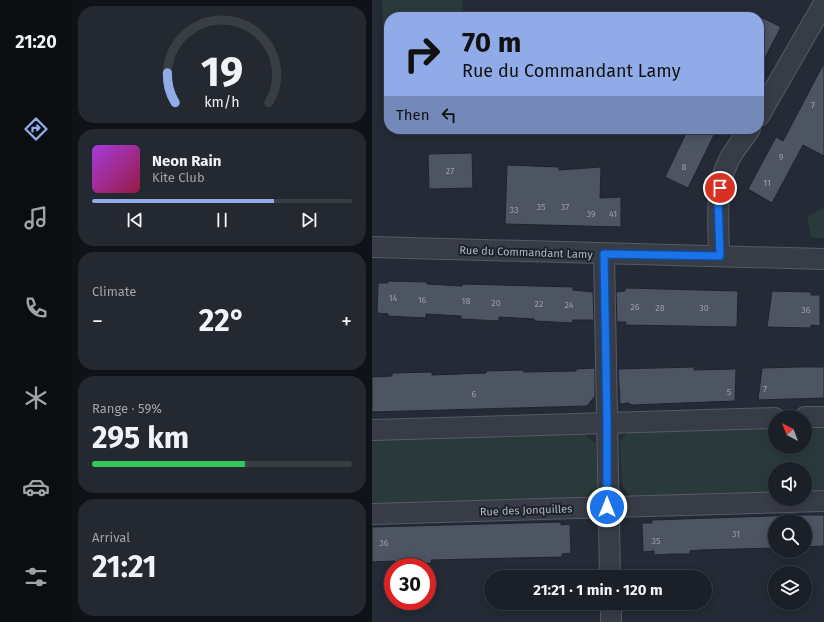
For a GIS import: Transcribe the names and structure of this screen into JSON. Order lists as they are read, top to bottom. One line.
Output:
{"streets":{"street":["Rue du Commandant Lamy","Rue des Jonquilles"]},"house_numbers":["7","9","8","27","11","35","37","33","39","41","14","16","18","20","22","24","26","28","30","36","7","5","6","31","35","36"],"north":"top left","page":{"tabs":"21:20","turn":["70 m","Rue du Commandant Lamy"],"then":"Then","song":["Neon Rain","Kite Club"],"tile":["Climate",["Range · 59%","295 km"],["Arrival","21:21"]],"heat":["−","22°","+"],"limit":"30","trip":"21:21 · 1 min · 120 m","gauge":["19","km/h"]}}
